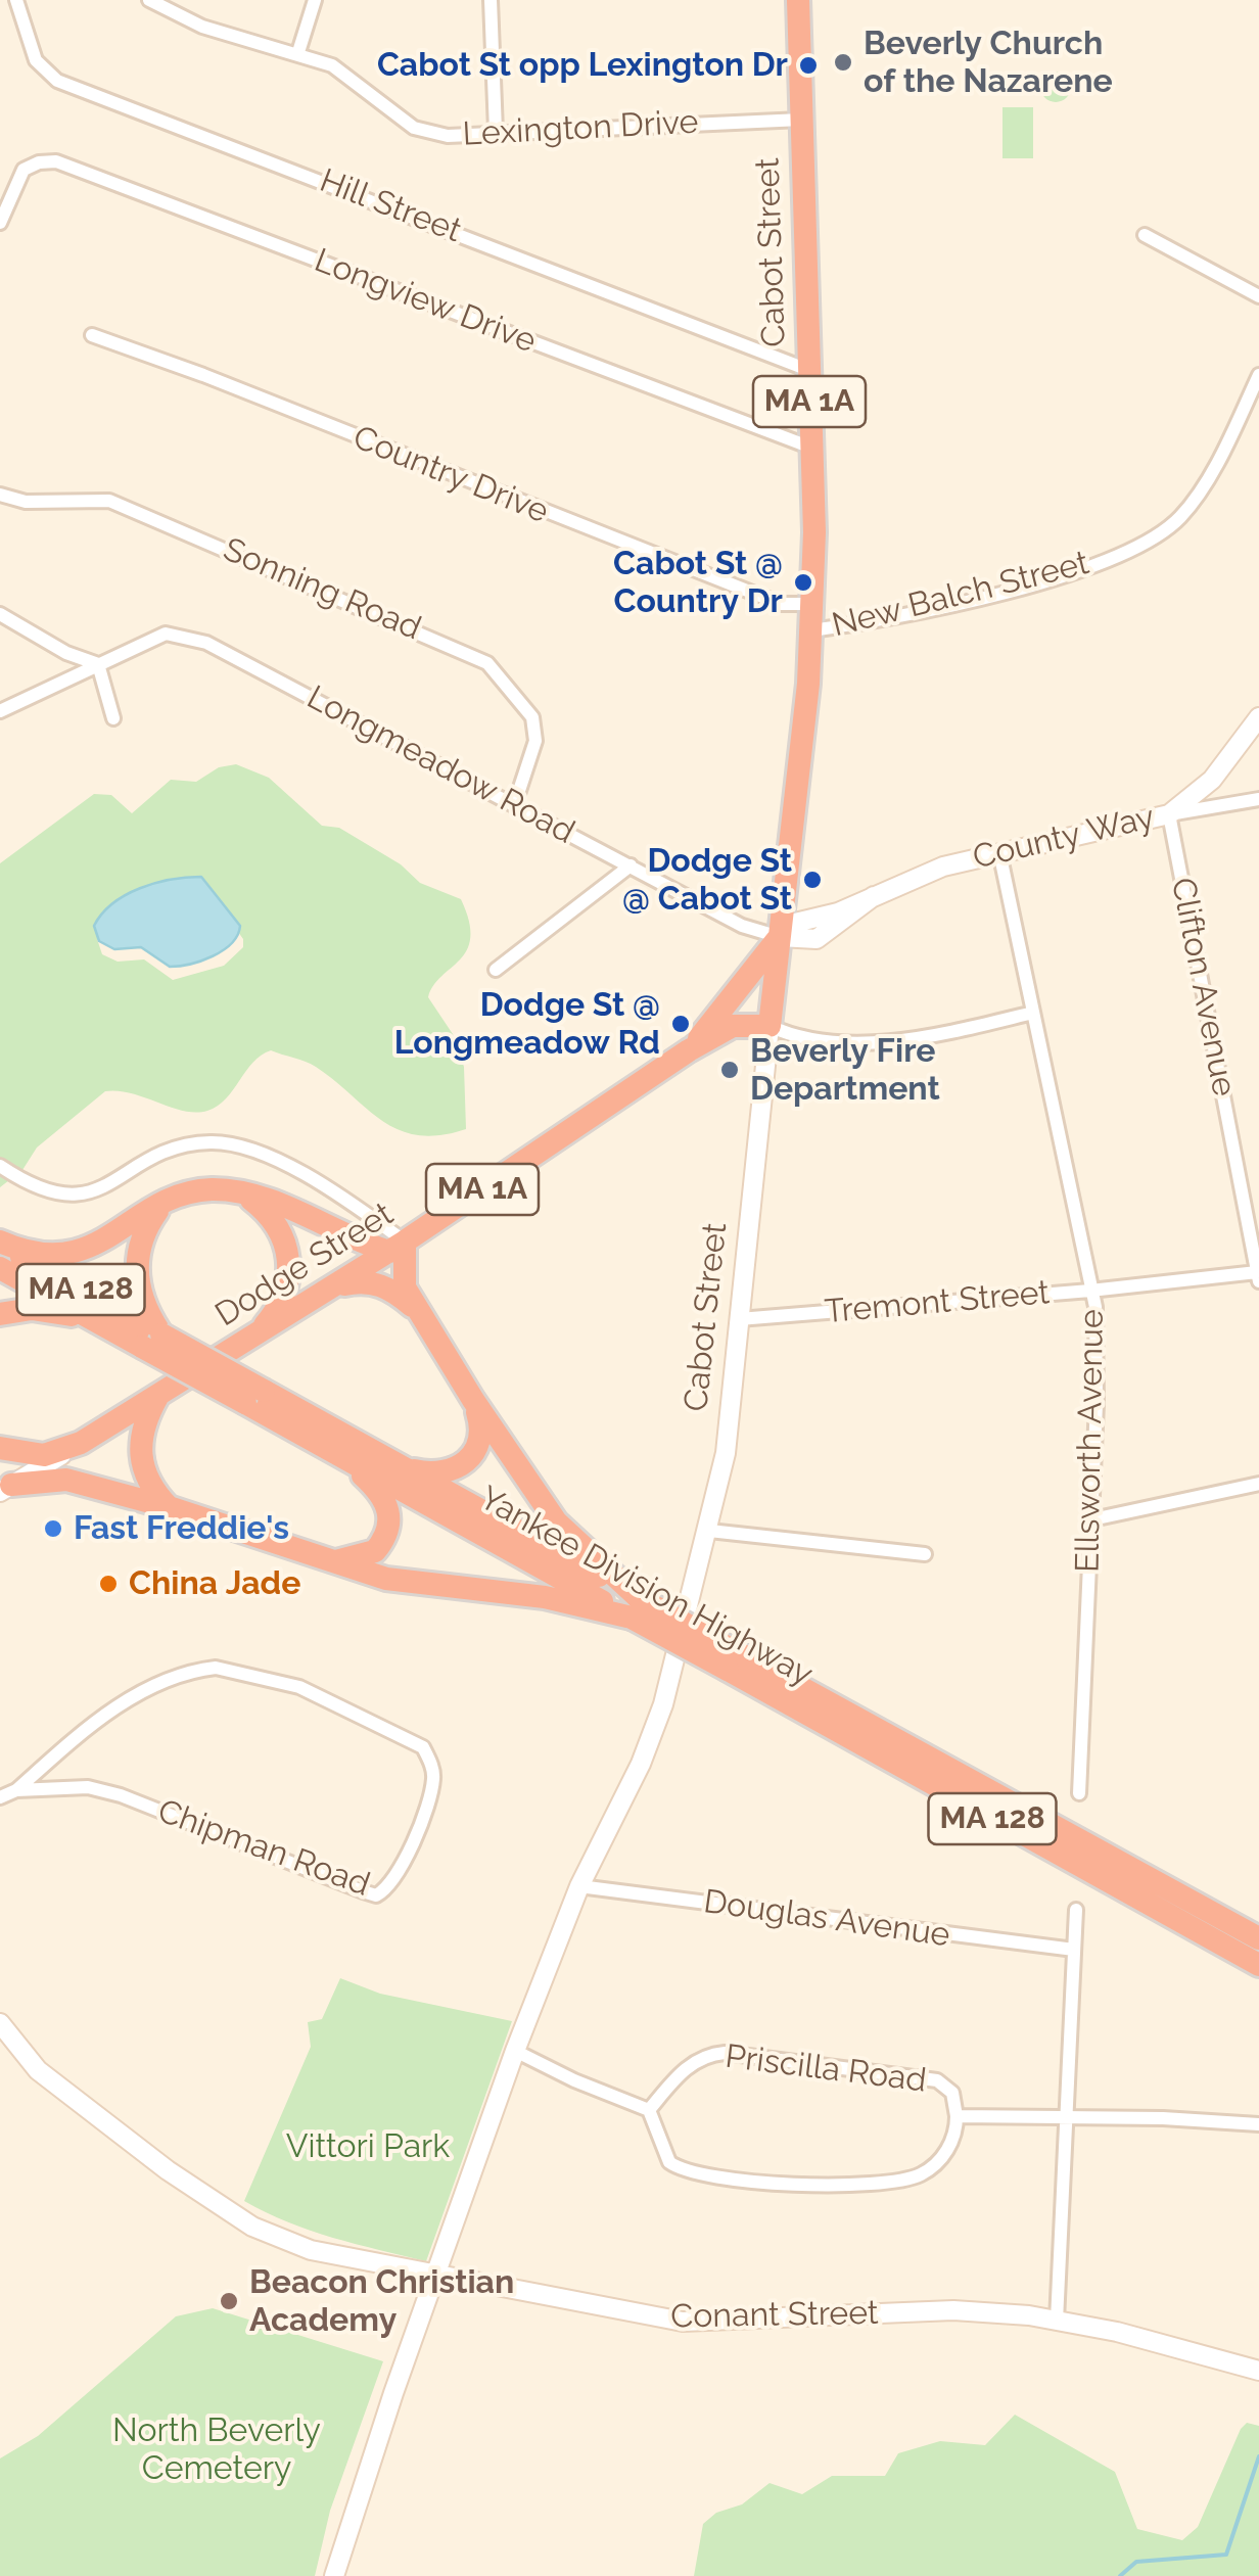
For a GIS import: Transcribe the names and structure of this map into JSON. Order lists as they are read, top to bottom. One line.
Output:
{"streets":{"highway":["Cabot Street","MA 1A","Dodge Street","MA 128","Yankee Division Highway"],"main road":["County Way","Conant Street"],"street":["Lexington Drive","Hill Street","Longview Drive","Country Drive","Sonning Road","New Balch Street","Longmeadow Road","Clifton Avenue","Tremont Street","Ellsworth Avenue","Chipman Road","Douglas Avenue","Priscilla Road"]},"crossings":[["Lexington Drive","Cabot Street"],["Hill Street","Cabot Street"],["Cabot Street","Longview Drive"],["Cabot Street","Country Drive"],["Cabot Street","New Balch Street"],["Cabot Street","Longmeadow Road"],["Cabot Street","County Way"],["Cabot Street","Dodge Street"],["Cabot Street","Tremont Street"],["Cabot Street","Douglas Avenue"],["Cabot Street","Conant Street"],["Sonning Road","Longmeadow Road"],["Longmeadow Road","County Way"],["Longmeadow Road","Dodge Street"],["County Way","Clifton Avenue"],["County Way","Dodge Street"],["County Way","Ellsworth Avenue"],["Clifton Avenue","Tremont Street"],["Tremont Street","Ellsworth Avenue"]],"parks":["Vittori Park","North Beverly Cemetery"],"places":["Beverly Church of the Nazarene","Cabot St opp Lexington Dr","Cabot St @ Country Dr","Dodge St @ Cabot St","Dodge St @ Longmeadow Rd","Beverly Fire Department","Fast Freddie's","China Jade","Beacon Christian Academy"]}
